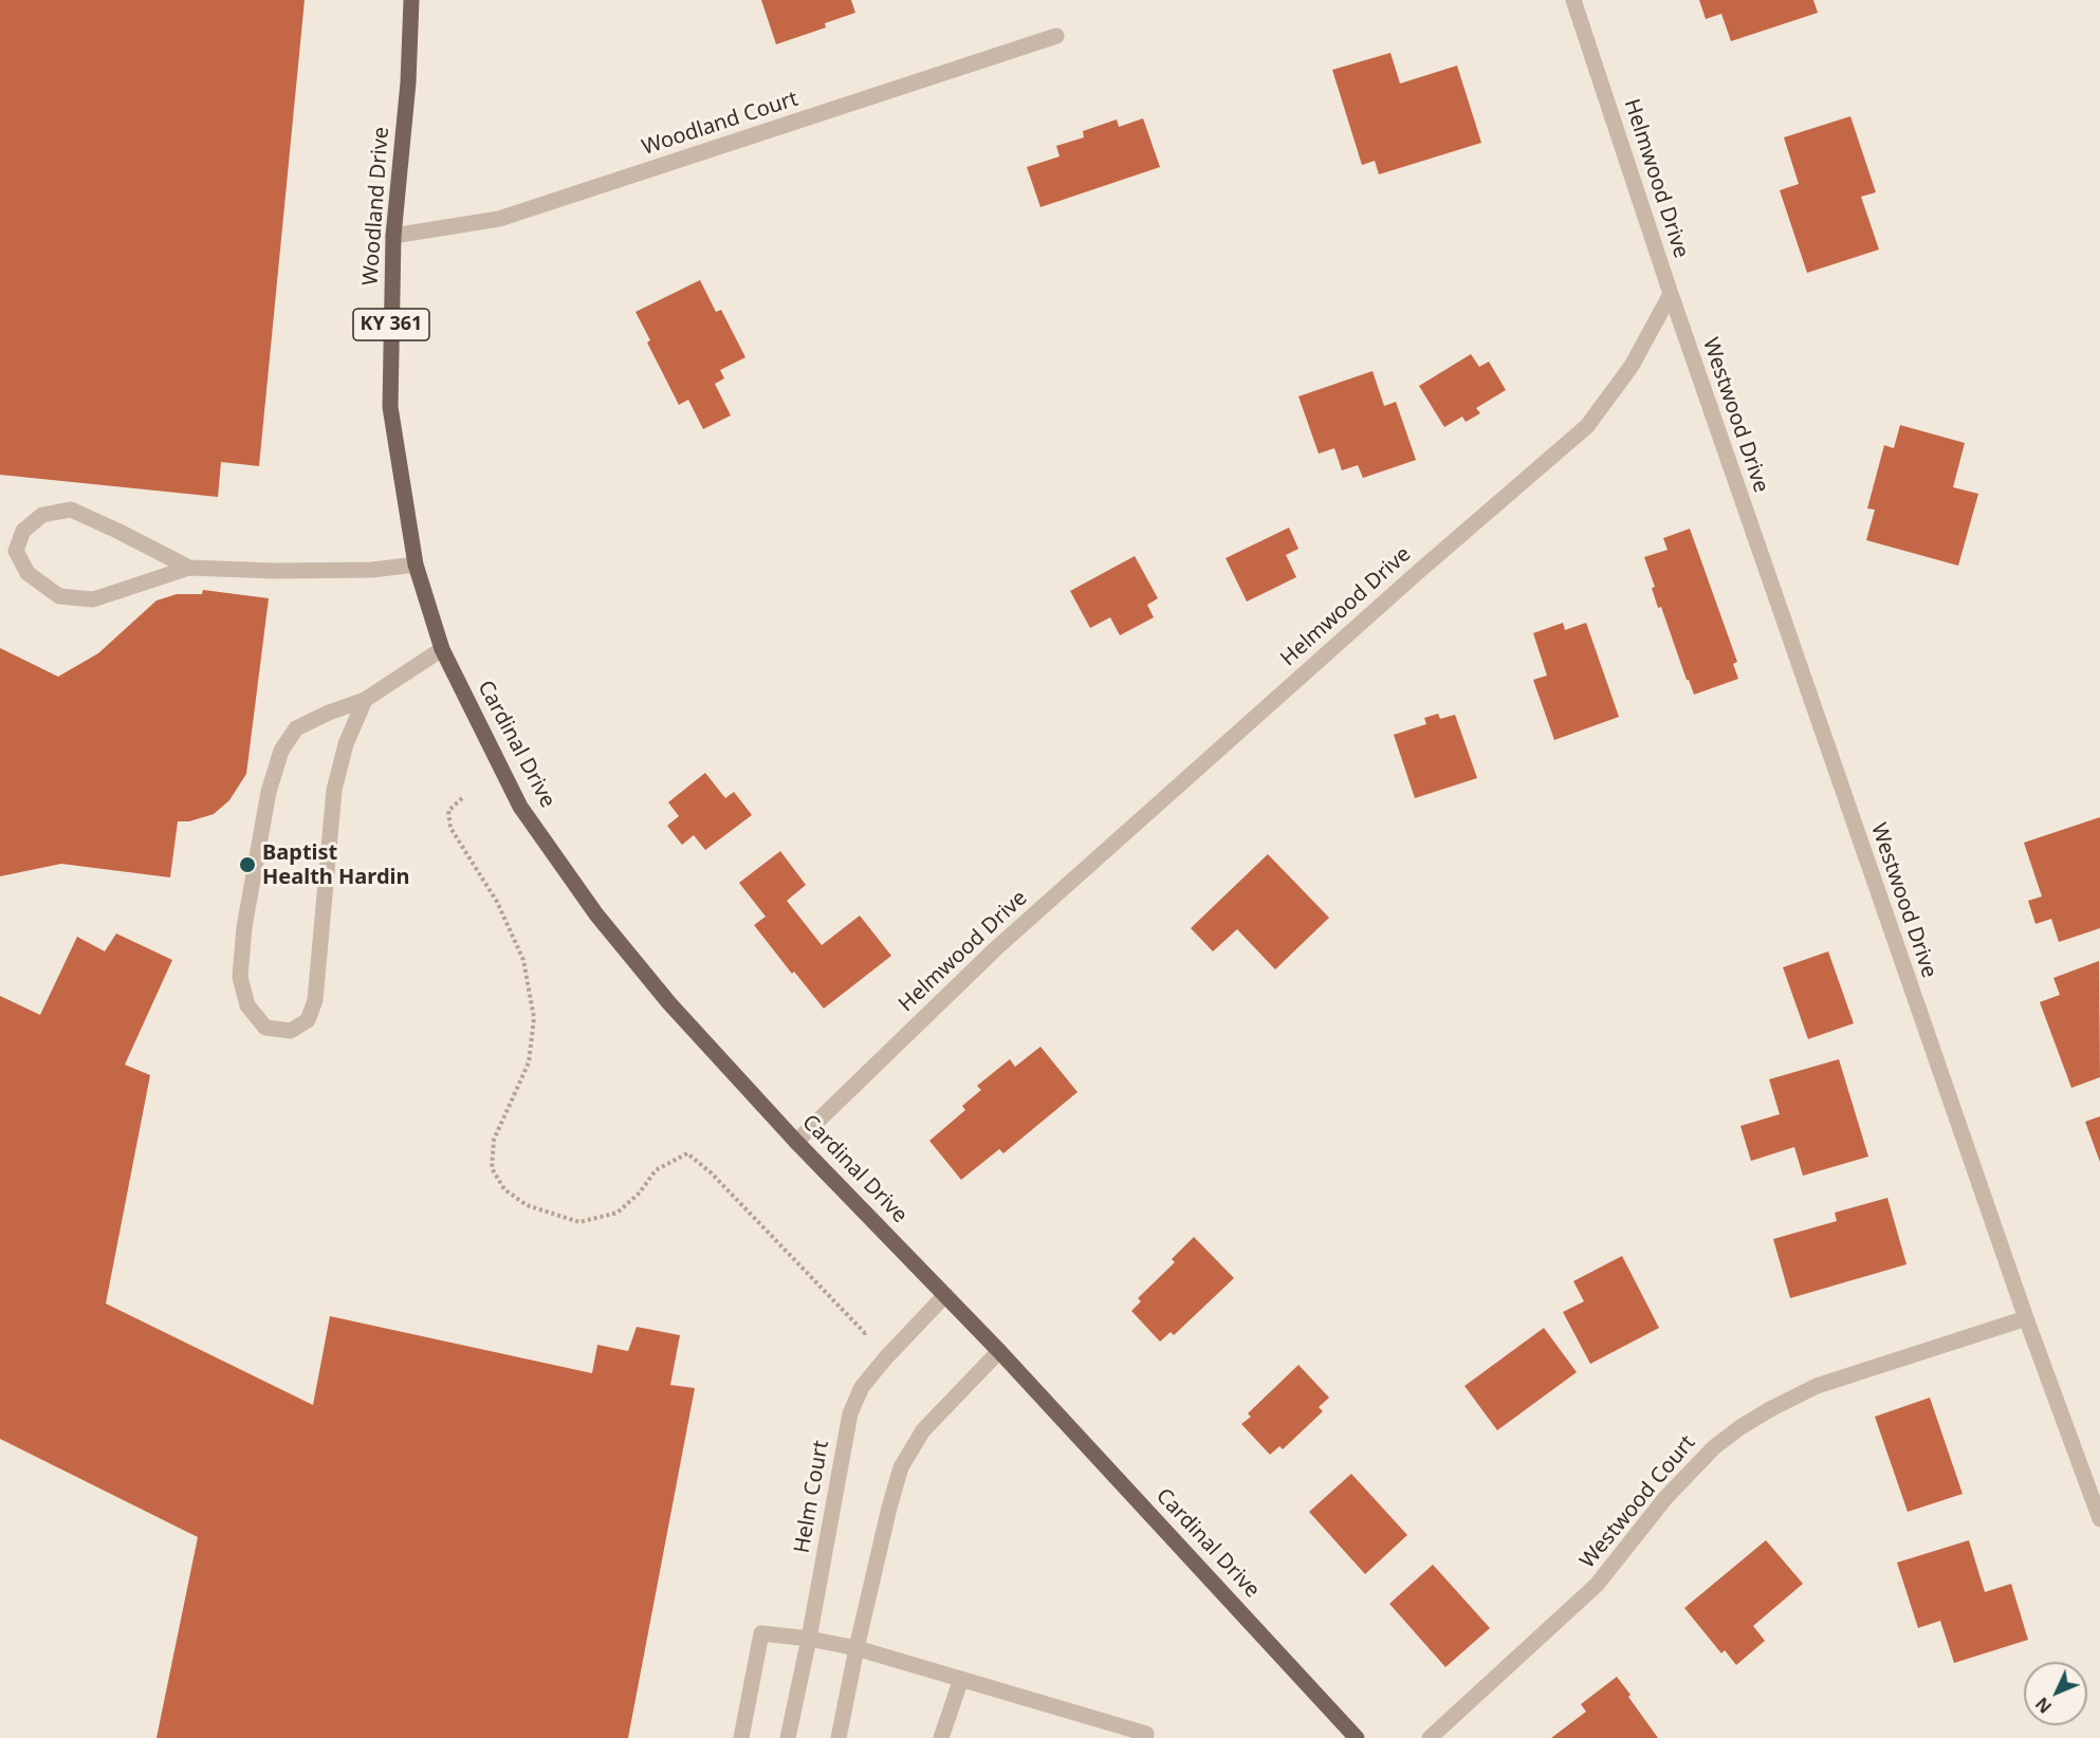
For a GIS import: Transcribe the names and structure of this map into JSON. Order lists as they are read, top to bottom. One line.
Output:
{"streets":{"main road":["Woodland Drive","KY 361","Cardinal Drive"],"street":["Woodland Court","Helmwood Drive","Westwood Drive","Helm Court","Westwood Court"]},"crossings":[["Woodland Court","Woodland Drive"],["Helmwood Drive","Westwood Drive"],["Helmwood Drive","Cardinal Drive"],["Woodland Drive","Cardinal Drive"],["Westwood Drive","Westwood Court"],["Cardinal Drive","Helm Court"]],"places":["Baptist Health Hardin"],"north":"bottom left"}
